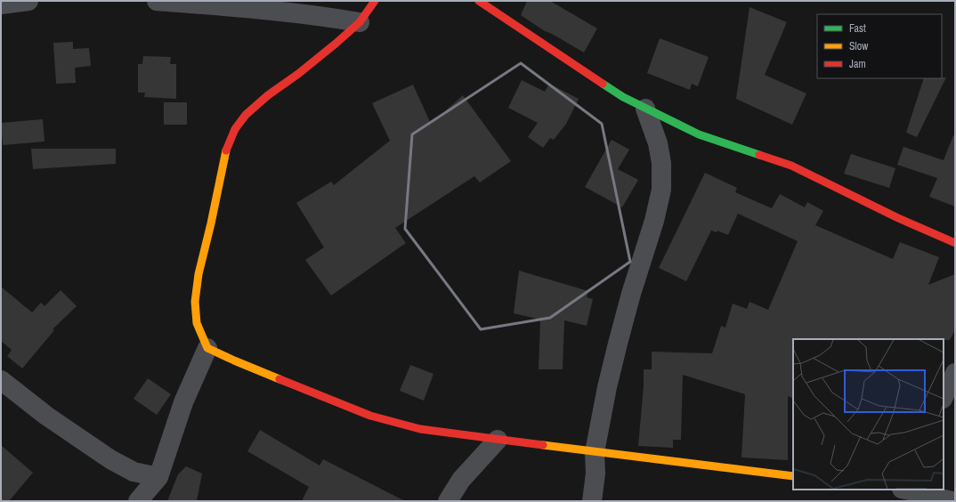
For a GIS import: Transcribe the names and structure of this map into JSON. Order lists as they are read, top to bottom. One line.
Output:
{"legend":["Fast","Slow","Jam"]}
